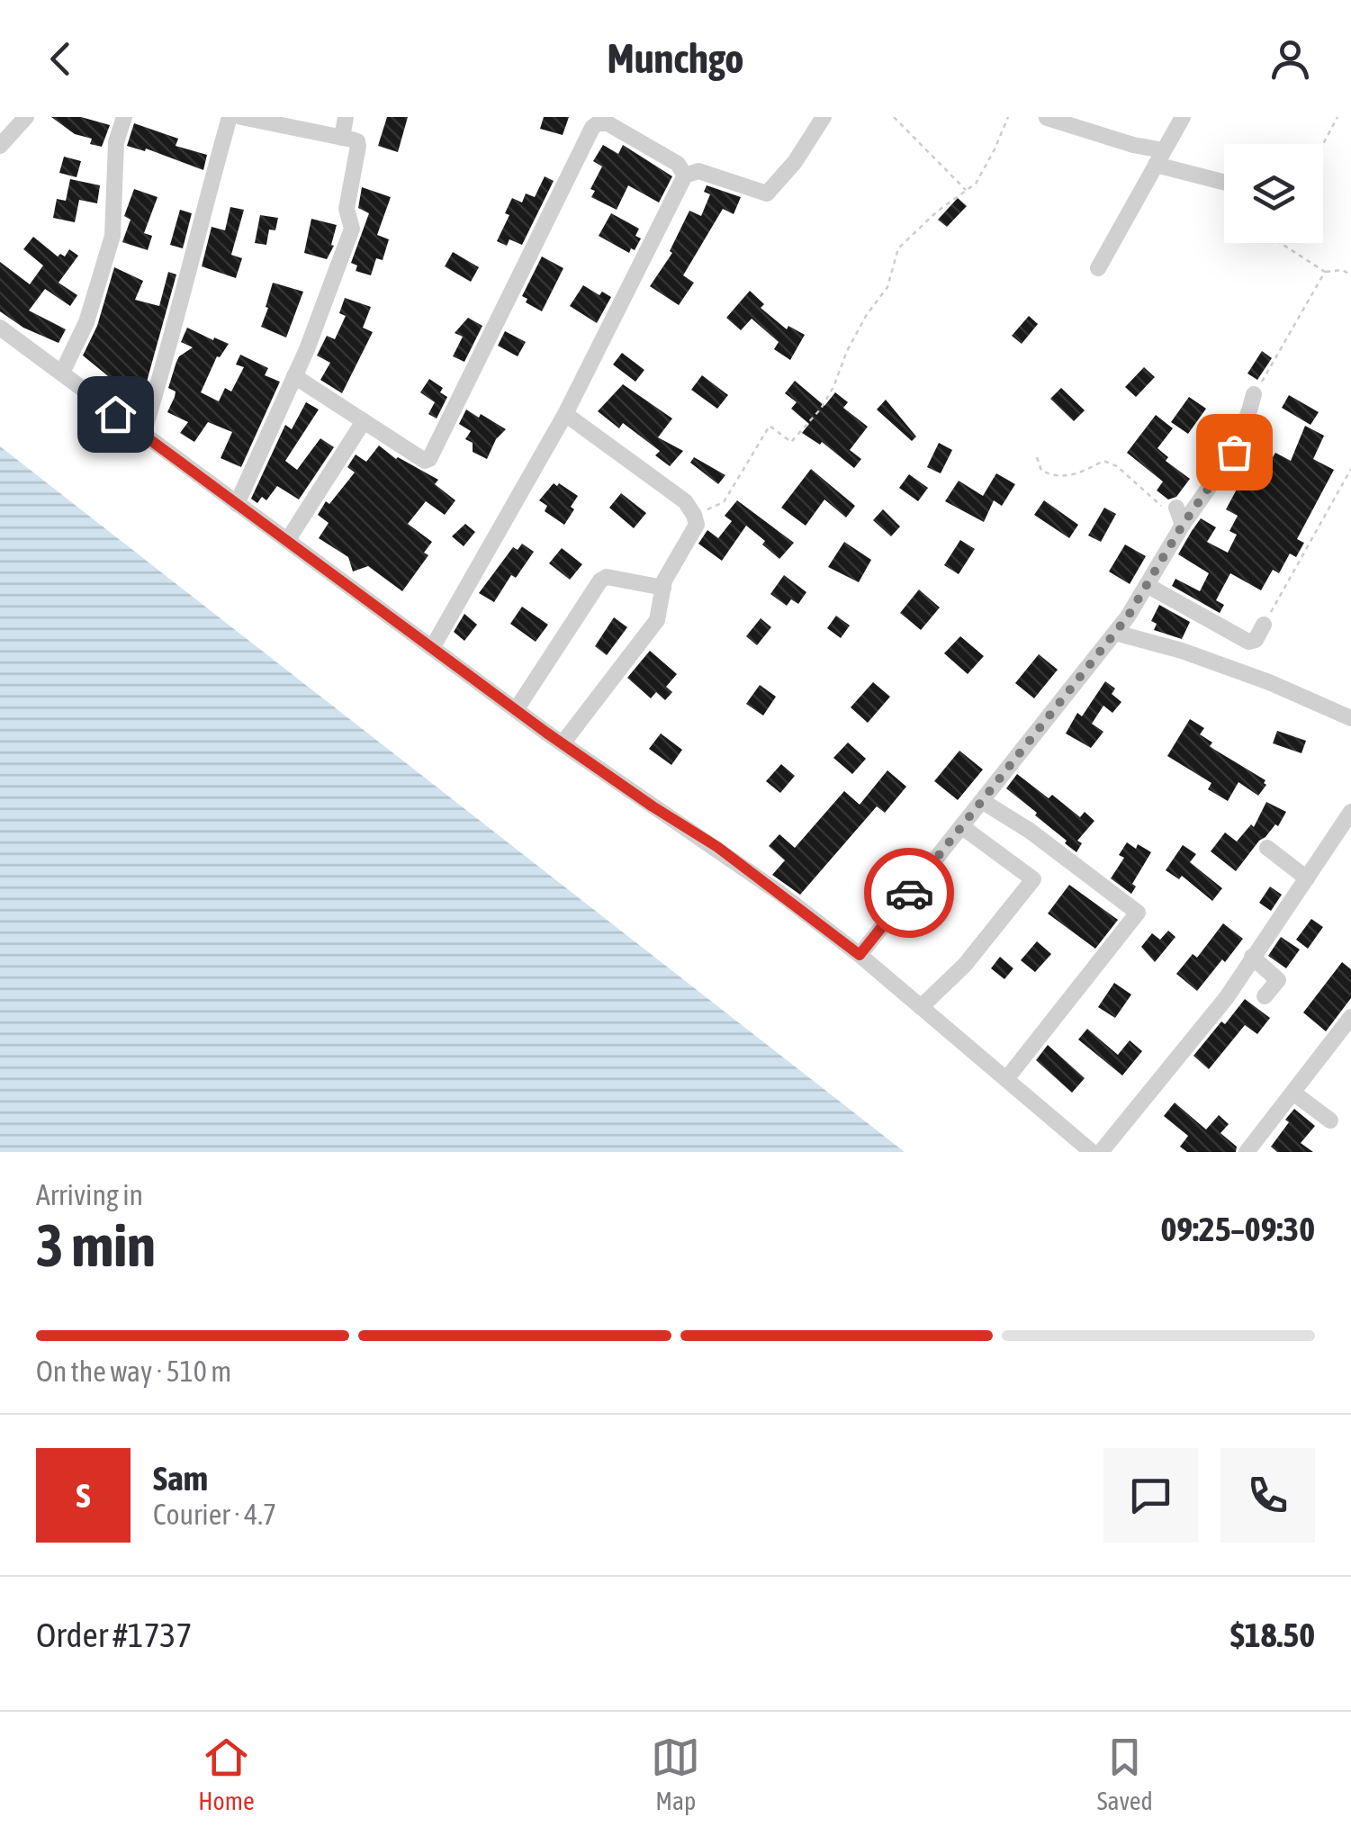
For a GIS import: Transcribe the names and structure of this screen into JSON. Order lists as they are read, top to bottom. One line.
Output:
{"page":{"header":"Munchgo","heading":["3 min","Arriving in","09:25–09:30"],"panel":["Sam","Courier · 4.7","Order #1737","$18.50"],"bar":"On the way · 510 m","round":"S","tabs":["Home","Map","Saved"]}}
